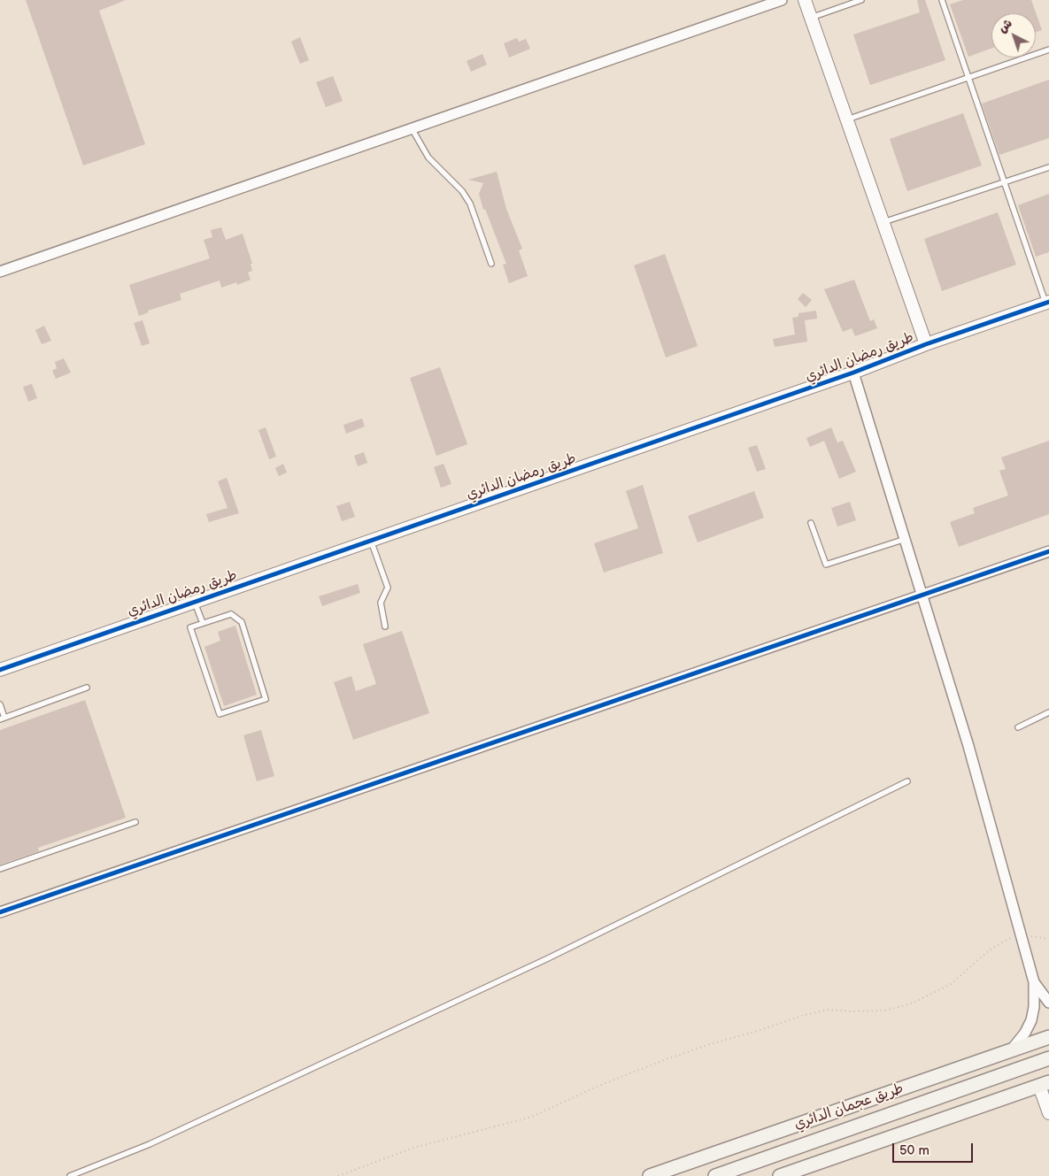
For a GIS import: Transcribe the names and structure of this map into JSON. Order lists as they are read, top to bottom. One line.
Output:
{"streets":{"main road":["طريق عجمان الدائري"],"street":["طريق رمضان الدائري"]},"scale_bar":"50 m","north":"top left"}
